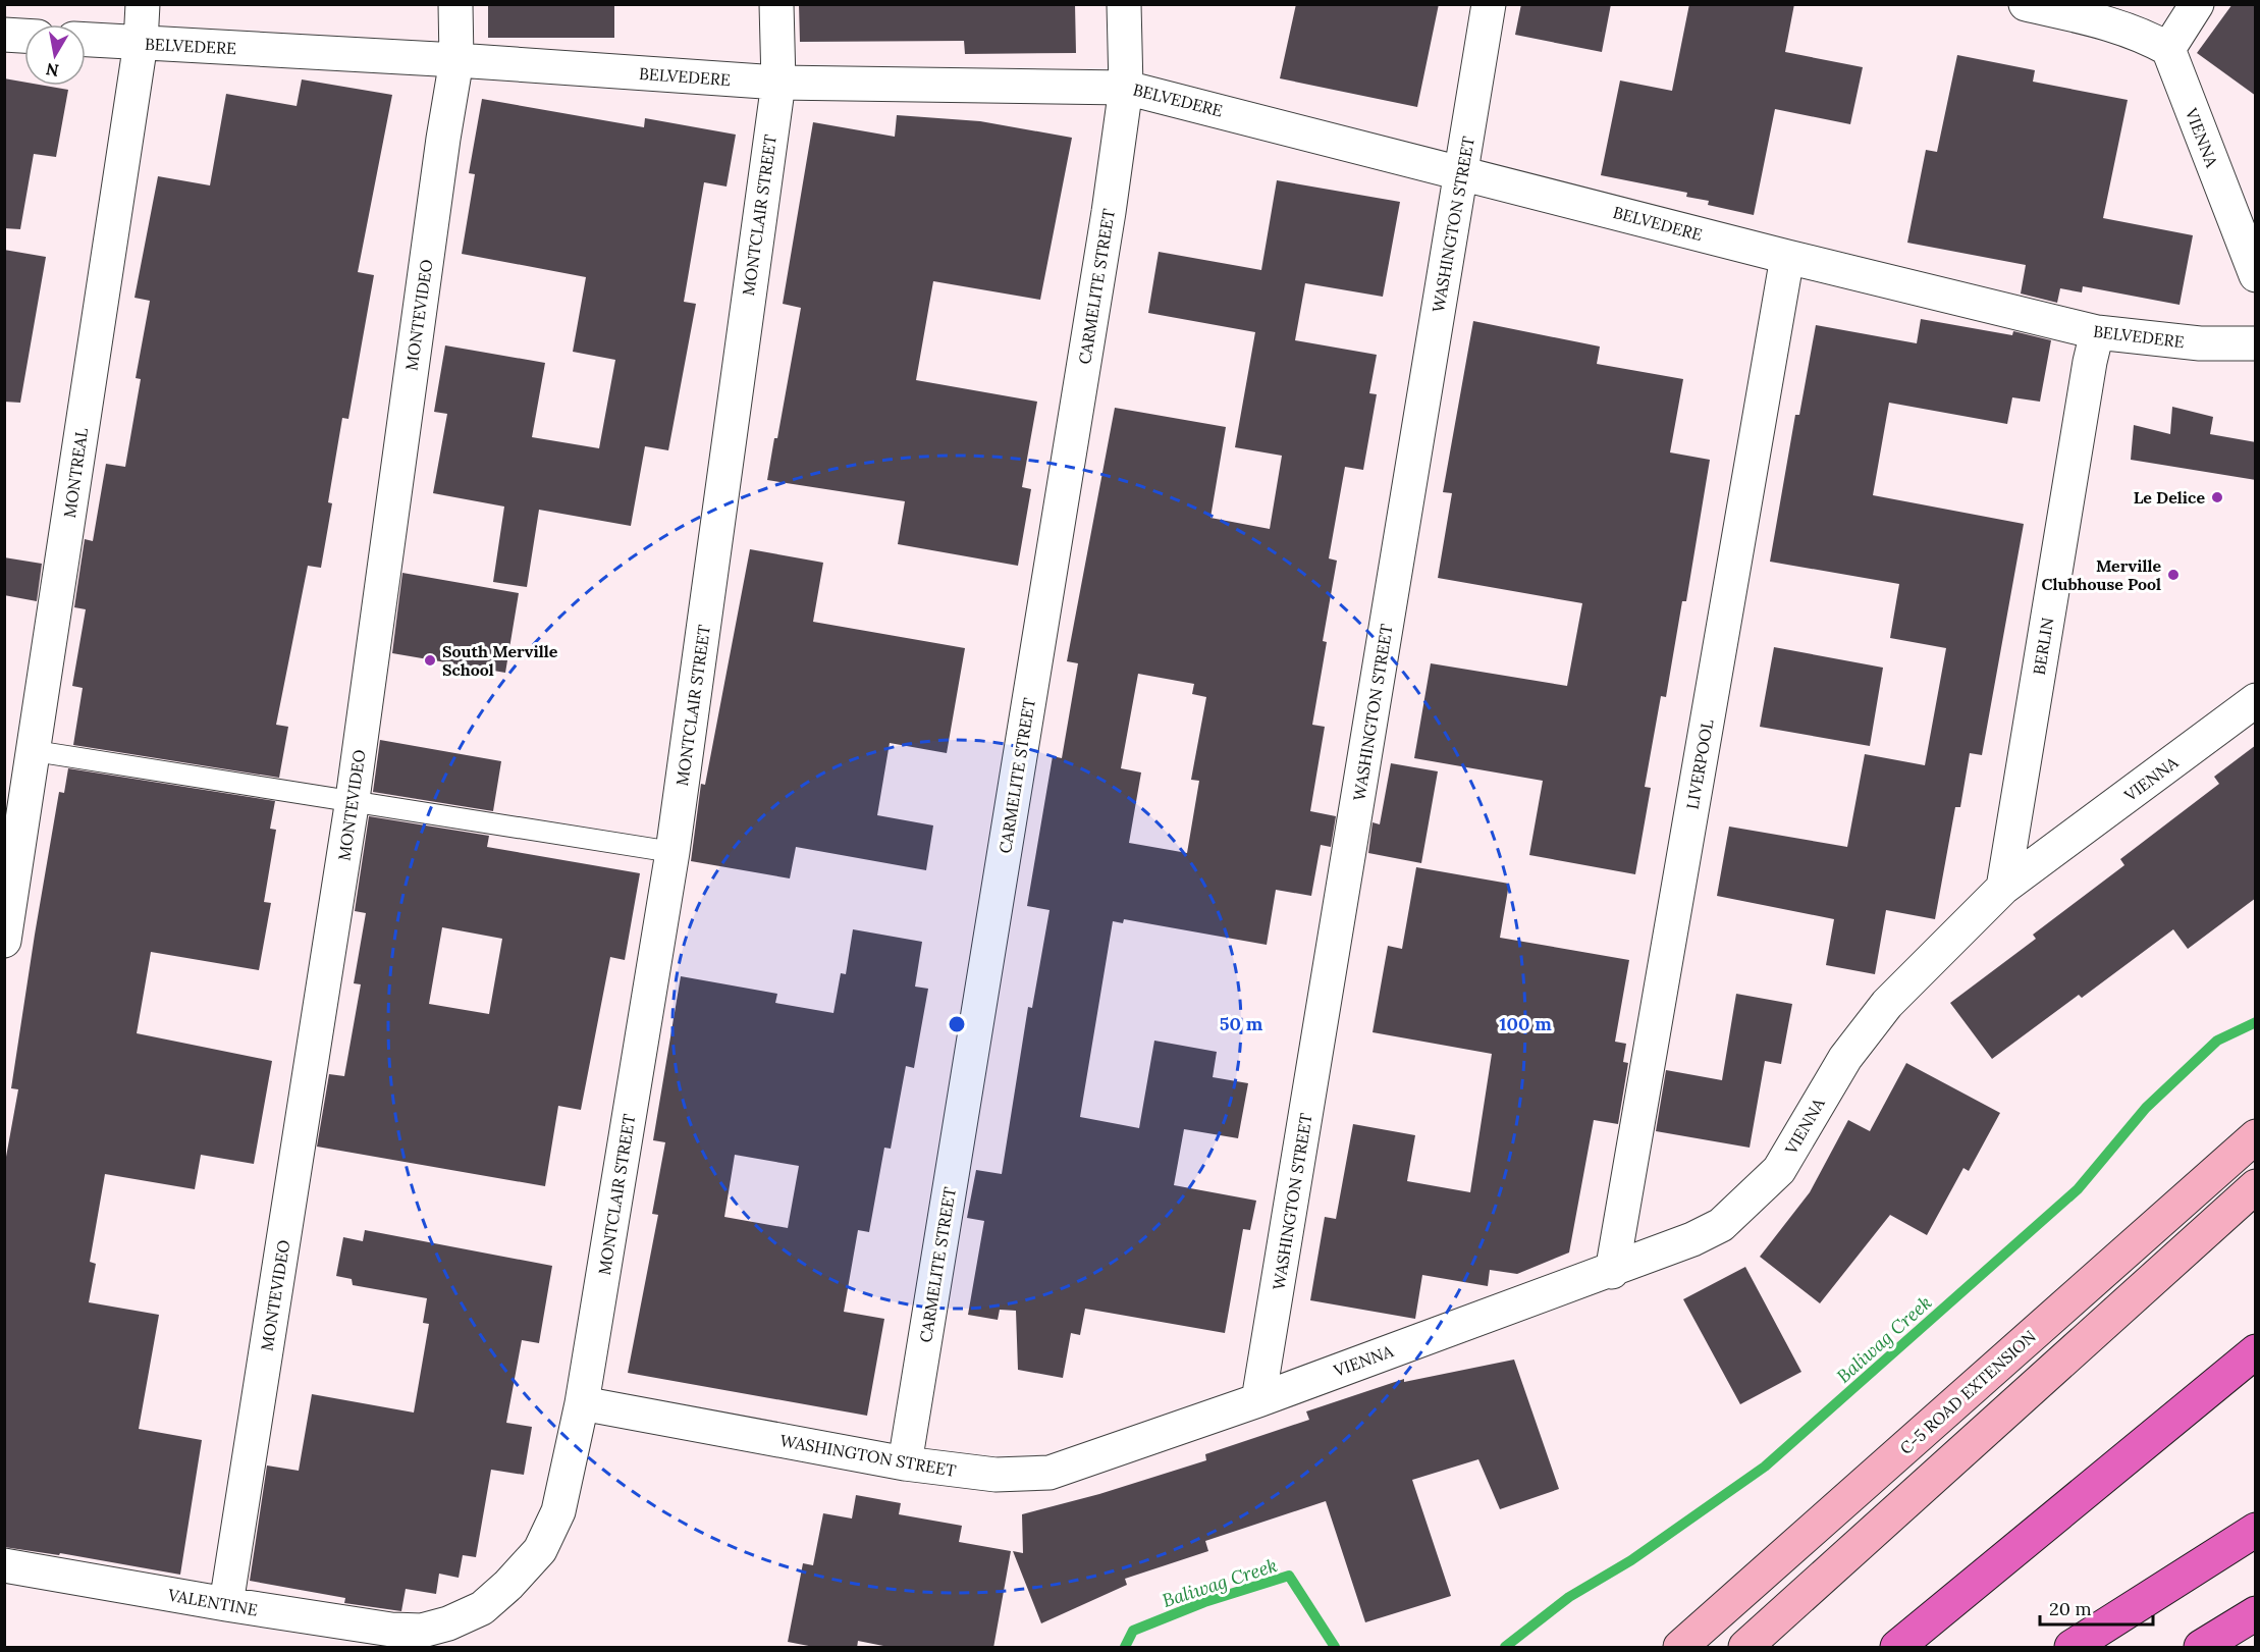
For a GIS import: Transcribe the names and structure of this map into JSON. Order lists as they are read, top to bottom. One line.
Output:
{"streets":{"main road":["C-5 ROAD EXTENSION"],"street":["BELVEDERE","VIENNA","MONTCLAIR STREET","WASHINGTON STREET","CARMELITE STREET","MONTEVIDEO","MONTREAL","BERLIN","LIVERPOOL","VALENTINE"]},"crossings":[["BELVEDERE","MONTCLAIR STREET"],["BELVEDERE","WASHINGTON STREET"],["BELVEDERE","CARMELITE STREET"],["BELVEDERE","MONTEVIDEO"],["BELVEDERE","MONTREAL"],["BELVEDERE","BERLIN"],["BELVEDERE","LIVERPOOL"],["VIENNA","WASHINGTON STREET"],["VIENNA","BERLIN"],["VIENNA","LIVERPOOL"],["MONTCLAIR STREET","WASHINGTON STREET"],["WASHINGTON STREET","CARMELITE STREET"],["MONTEVIDEO","VALENTINE"]],"water":["Baliwag Creek"],"places":["Le Delice","Merville Clubhouse Pool","South Merville School"],"scale_bar":"20 m","north":"bottom","rings":["50 m","100 m"]}
